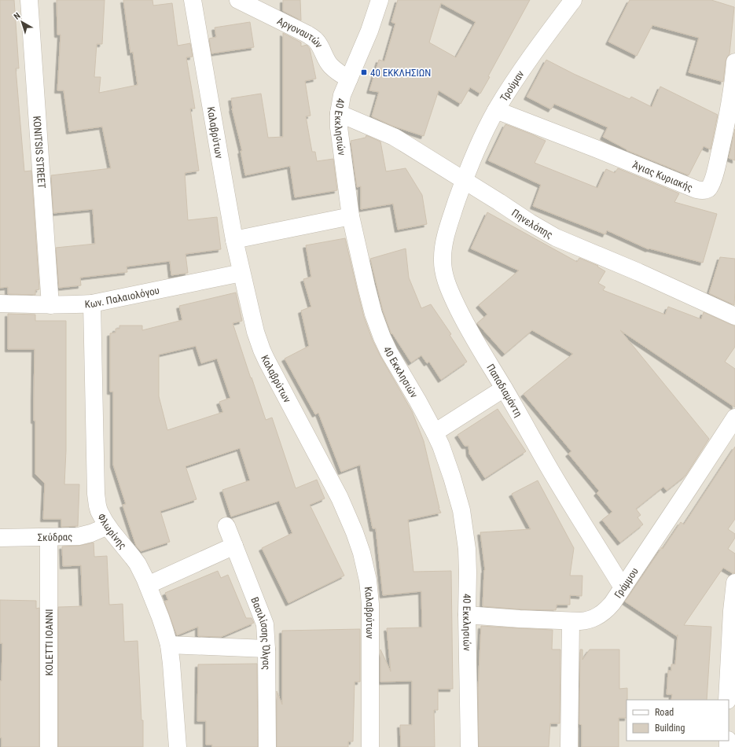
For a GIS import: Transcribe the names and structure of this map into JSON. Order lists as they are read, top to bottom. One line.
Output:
{"streets":{"street":["Αργοναυτών","Τρούμαν","40 Εκκλησιών","Καλαβρύτων","KONITSIS STREET","Άγιας Κυριακής","Πηνελόπης","Κων. Παλαιολόγου","Παπαδιαμάντη","Φλωρίνης","Σκύδρας","Γράμμου","Βασιλίσσης Όλγας","KOLETTI IOANNI"]},"crossings":[["Αργοναυτών","40 Εκκλησιών"],["Τρούμαν","Άγιας Κυριακής"],["Τρούμαν","Πηνελόπης"],["Τρούμαν","Παπαδιαμάντη"],["40 Εκκλησιών","Πηνελόπης"],["40 Εκκλησιών","Γράμμου"],["Καλαβρύτων","Κων. Παλαιολόγου"],["KONITSIS STREET","Κων. Παλαιολόγου"],["Πηνελόπης","Παπαδιαμάντη"],["Κων. Παλαιολόγου","Φλωρίνης"],["Παπαδιαμάντη","Γράμμου"],["Φλωρίνης","Σκύδρας"],["Σκύδρας","KOLETTI IOANNI"]],"places":{"transit":["40 ΕΚΚΛΗΣΙΩΝ"]},"legend":["Road","Building"],"north":"top left"}
